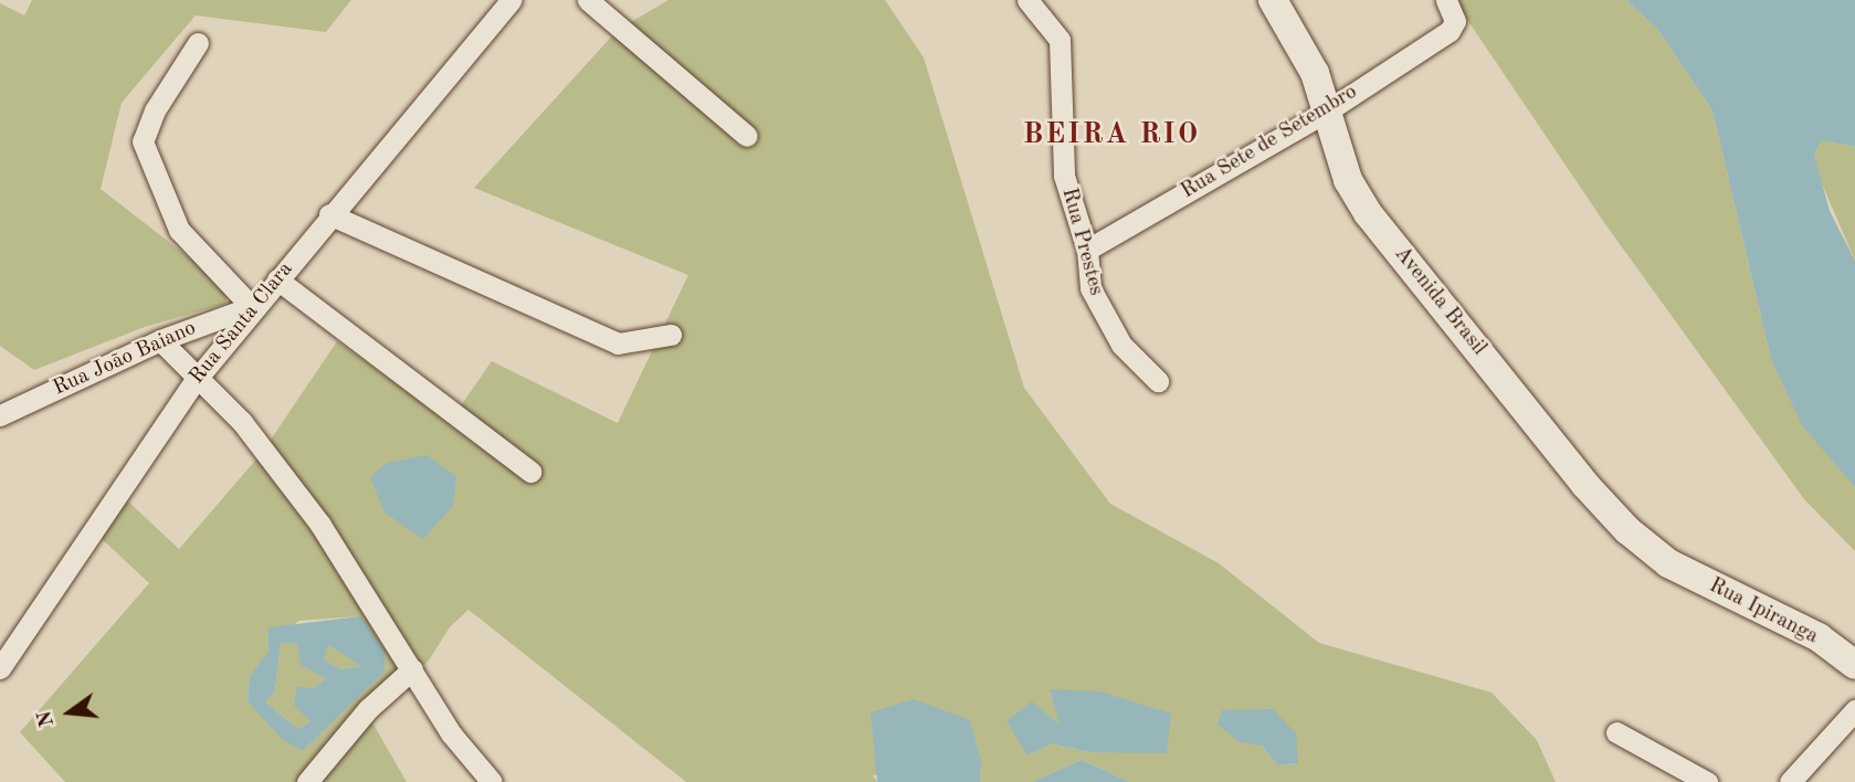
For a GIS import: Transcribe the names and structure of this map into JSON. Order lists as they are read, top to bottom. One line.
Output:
{"streets":{"street":["Rua Sete de Setembro","Rua Prestes","Avenida Brasil","Rua Santa Clara","Rua João Baiano","Rua Ipiranga"]},"crossings":[["Rua Sete de Setembro","Rua Prestes"],["Rua Sete de Setembro","Avenida Brasil"],["Avenida Brasil","Rua Ipiranga"],["Rua Santa Clara","Rua João Baiano"]],"districts":["BEIRA RIO"],"north":"left"}
